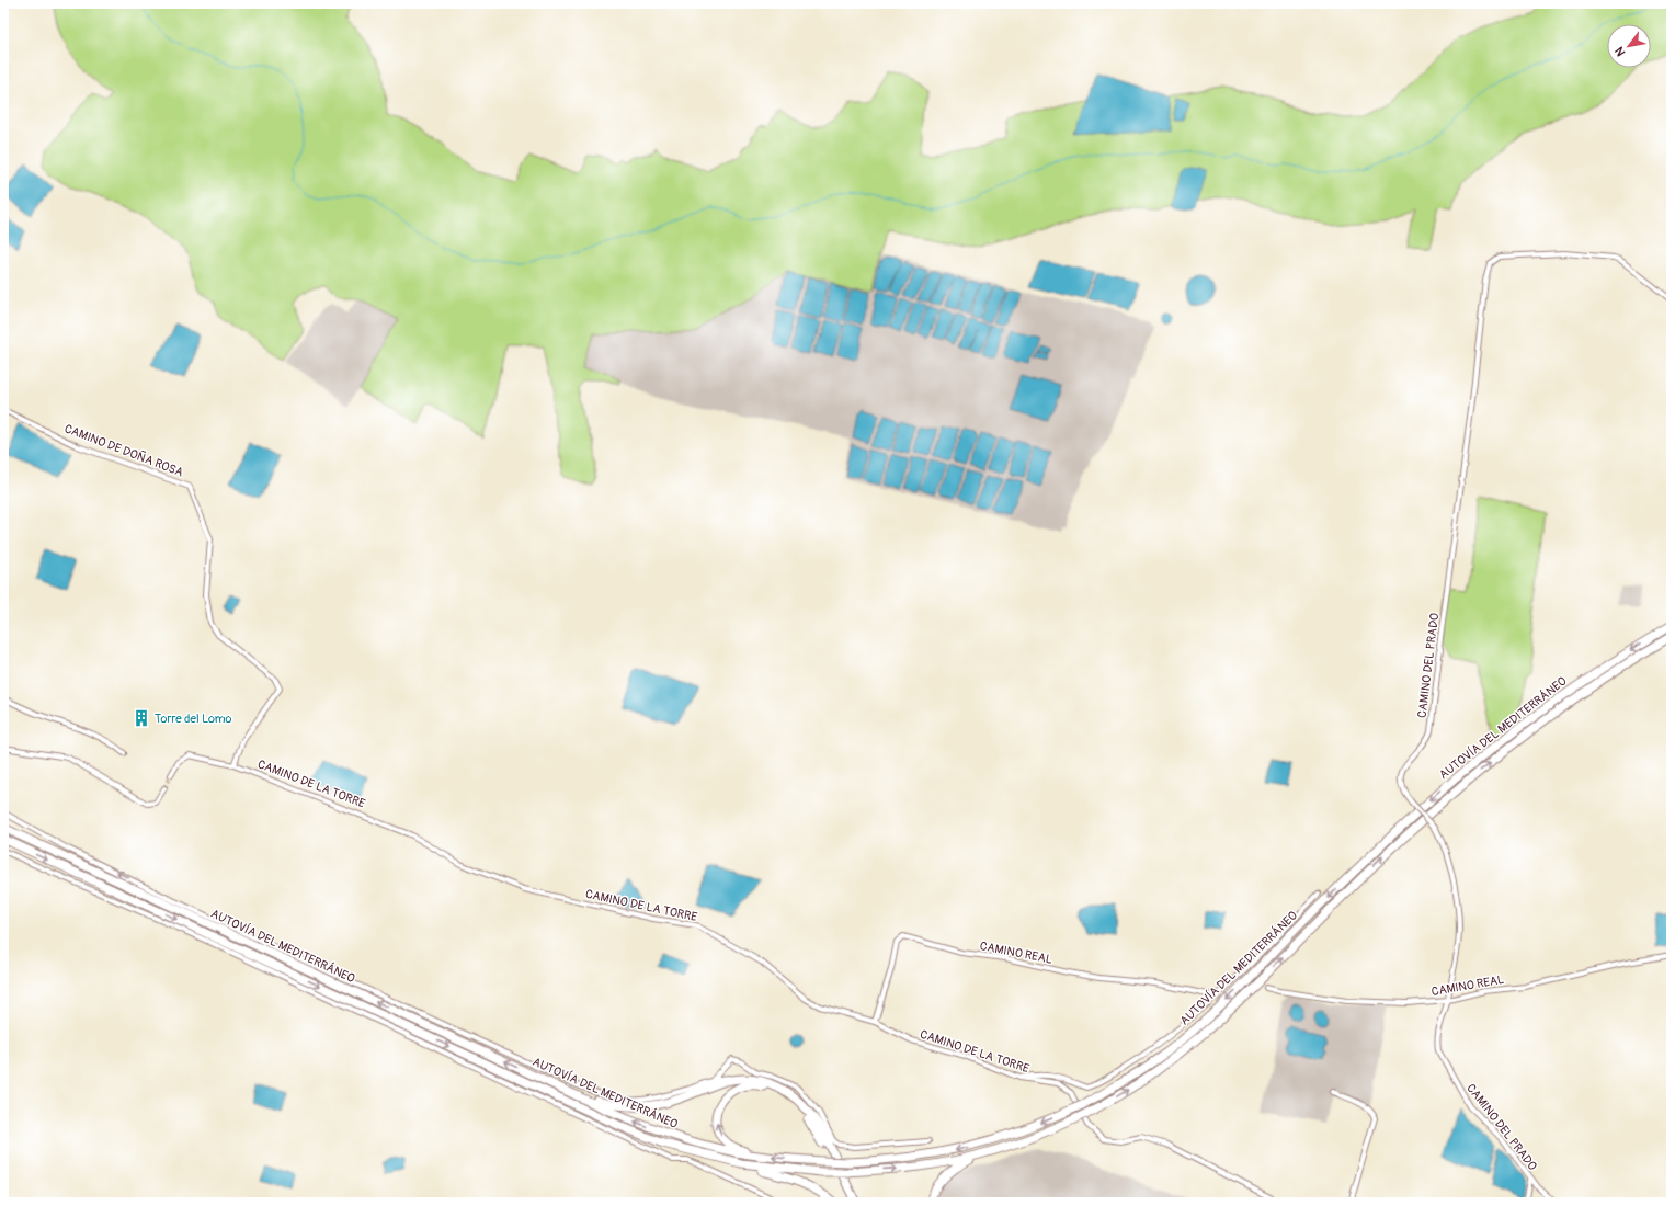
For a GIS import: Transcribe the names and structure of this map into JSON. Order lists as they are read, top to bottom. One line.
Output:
{"streets":{"highway":["AUTOVÍA DEL MEDITERRÁNEO"],"street":["CAMINO DE DOÑA ROSA","CAMINO DEL PRADO","CAMINO DE LA TORRE","CAMINO REAL"]},"crossings":[["CAMINO DE DOÑA ROSA","CAMINO DE LA TORRE"],["CAMINO DEL PRADO","CAMINO REAL"],["CAMINO DE LA TORRE","CAMINO REAL"]],"places":{"building":["Torre del Lomo"]},"north":"bottom left"}
